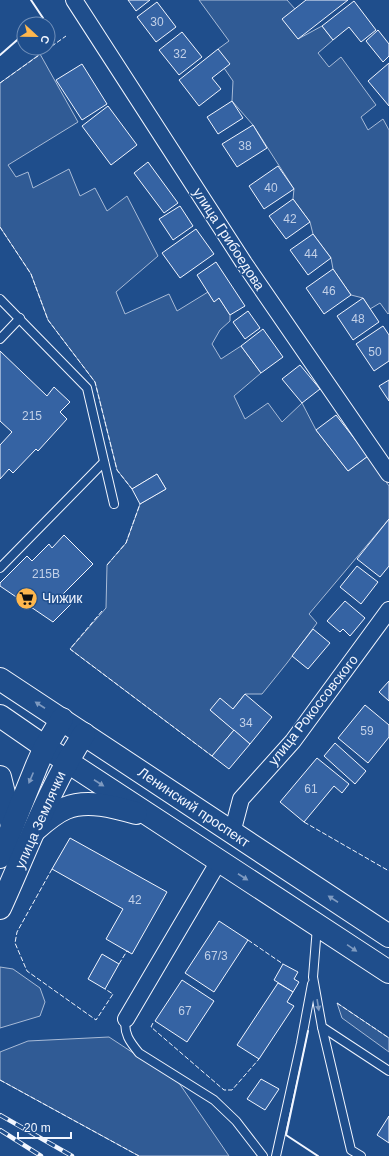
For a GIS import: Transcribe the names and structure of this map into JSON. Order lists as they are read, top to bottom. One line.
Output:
{"streets":{"main road":["Ленинский проспект","улица Землячки"],"street":["улица Грибоедова","улица Рокоссовского"]},"crossings":[["улица Рокоссовского","Ленинский проспект"],["Ленинский проспект","улица Землячки"]],"places":{"supermarket":["Чижик"]},"house_numbers":["30","32","38","40","42","44","46","48","50","215","215В","34","59","61","42","67/3","67"],"scale_bar":"20 m","north":"right"}
